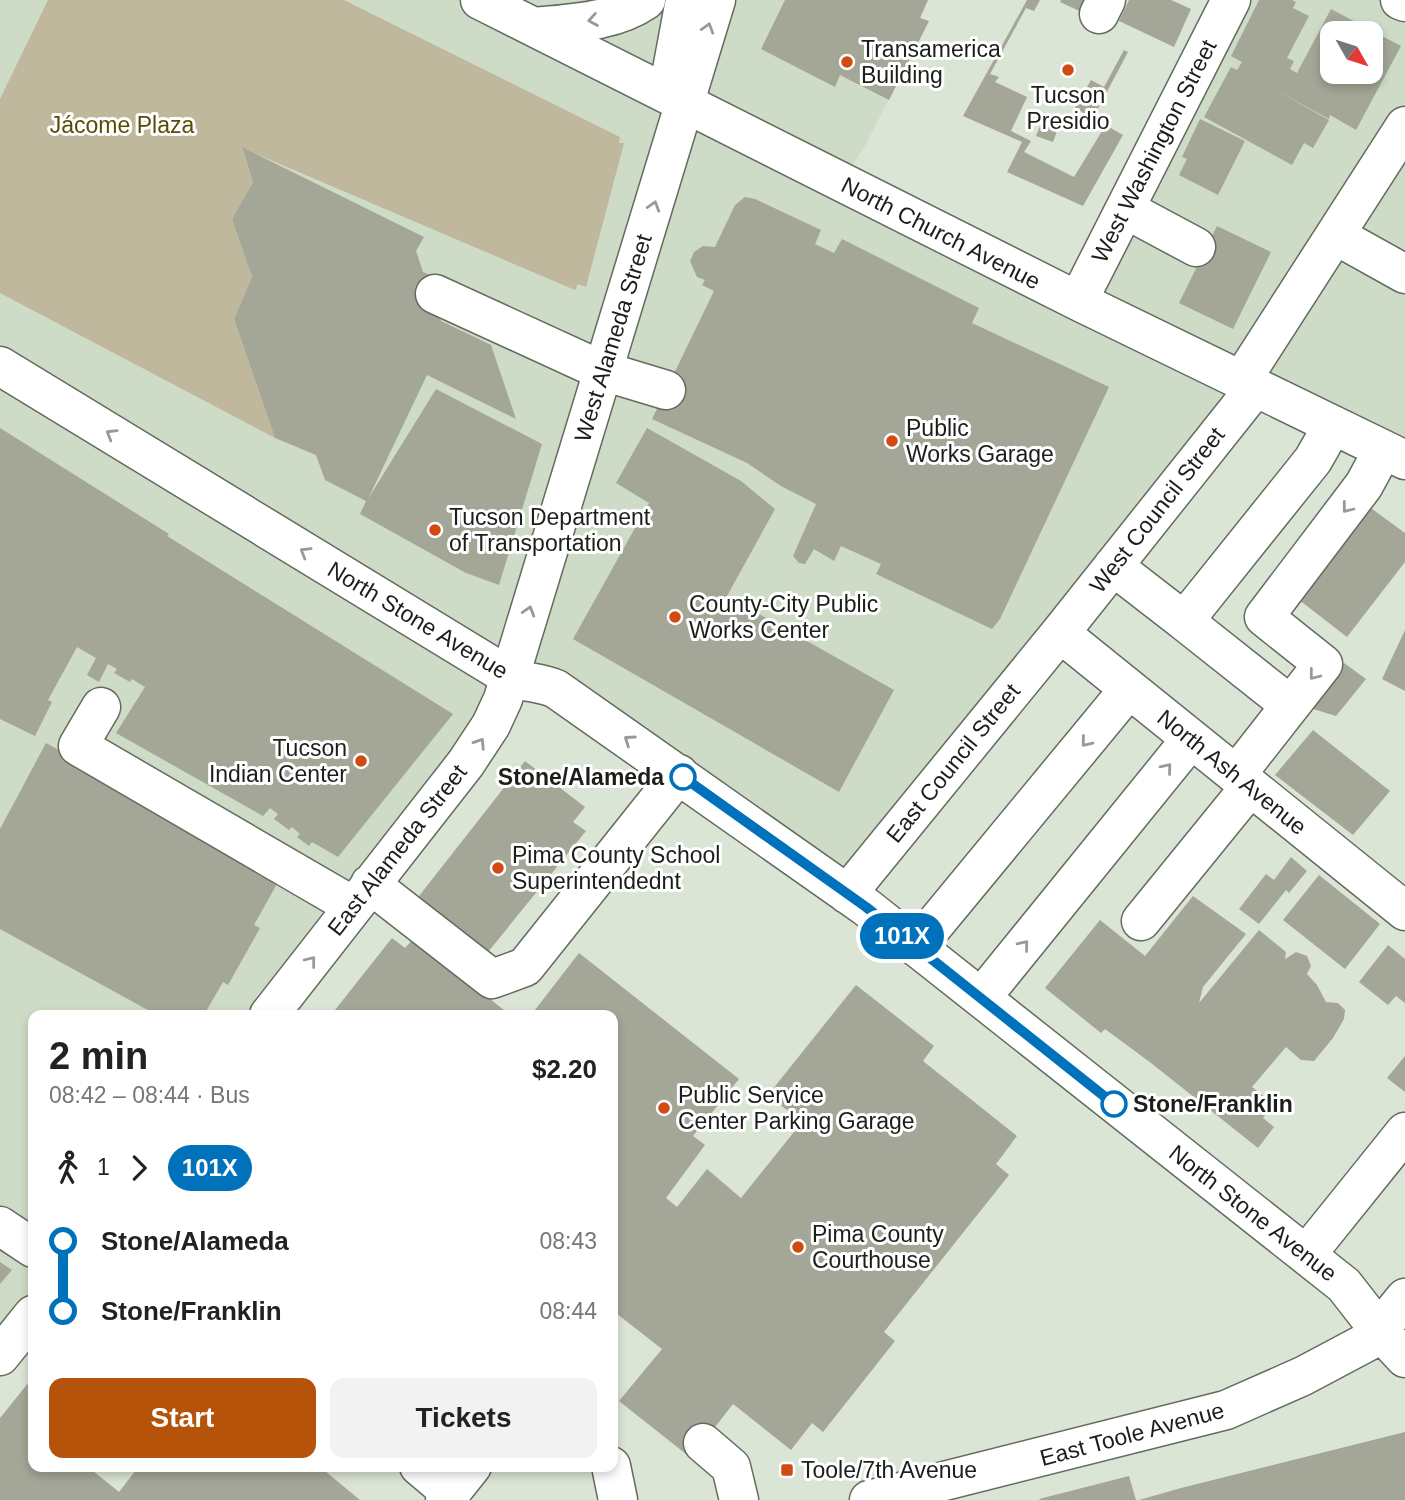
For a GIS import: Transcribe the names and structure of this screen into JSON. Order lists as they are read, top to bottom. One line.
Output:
{"streets":{"street":["West Washington Street","North Church Avenue","West Alameda Street","West Council Street","North Stone Avenue","East Council Street","North Ash Avenue","East Alameda Street","East Toole Avenue"]},"crossings":[["West Washington Street","North Church Avenue"],["North Church Avenue","West Alameda Street"],["North Church Avenue","West Council Street"],["West Alameda Street","North Stone Avenue"],["West Alameda Street","East Alameda Street"],["West Council Street","East Council Street"],["West Council Street","North Ash Avenue"],["North Stone Avenue","East Council Street"],["North Stone Avenue","East Alameda Street"],["North Stone Avenue","East Toole Avenue"],["East Council Street","North Ash Avenue"]],"one_way":["West Alameda Street","East Alameda Street"],"parks":["Jácome Plaza"],"places":{"other":["Transamerica Building","Tucson Presidio","Public Works Garage","Tucson Department of Transportation","County-City Public Works Center","Tucson Indian Center","Stone/Alameda","Pima County School Superintendednt","Stone/Franklin","Public Service Center Parking Garage","Pima County Courthouse"],"transit":["Toole/7th Avenue"]},"lines":["bus line 101X"],"north":"bottom right","page":{"on_map":"101X","heading":["2 min","08:42 – 08:44 · Bus","$2.20"],"legs":["1","101X"],"list":[{"name":"Stone/Alameda","value":"08:43"},{"name":"Stone/Franklin","value":"08:44"}],"buttons":["Start","Tickets"]}}
